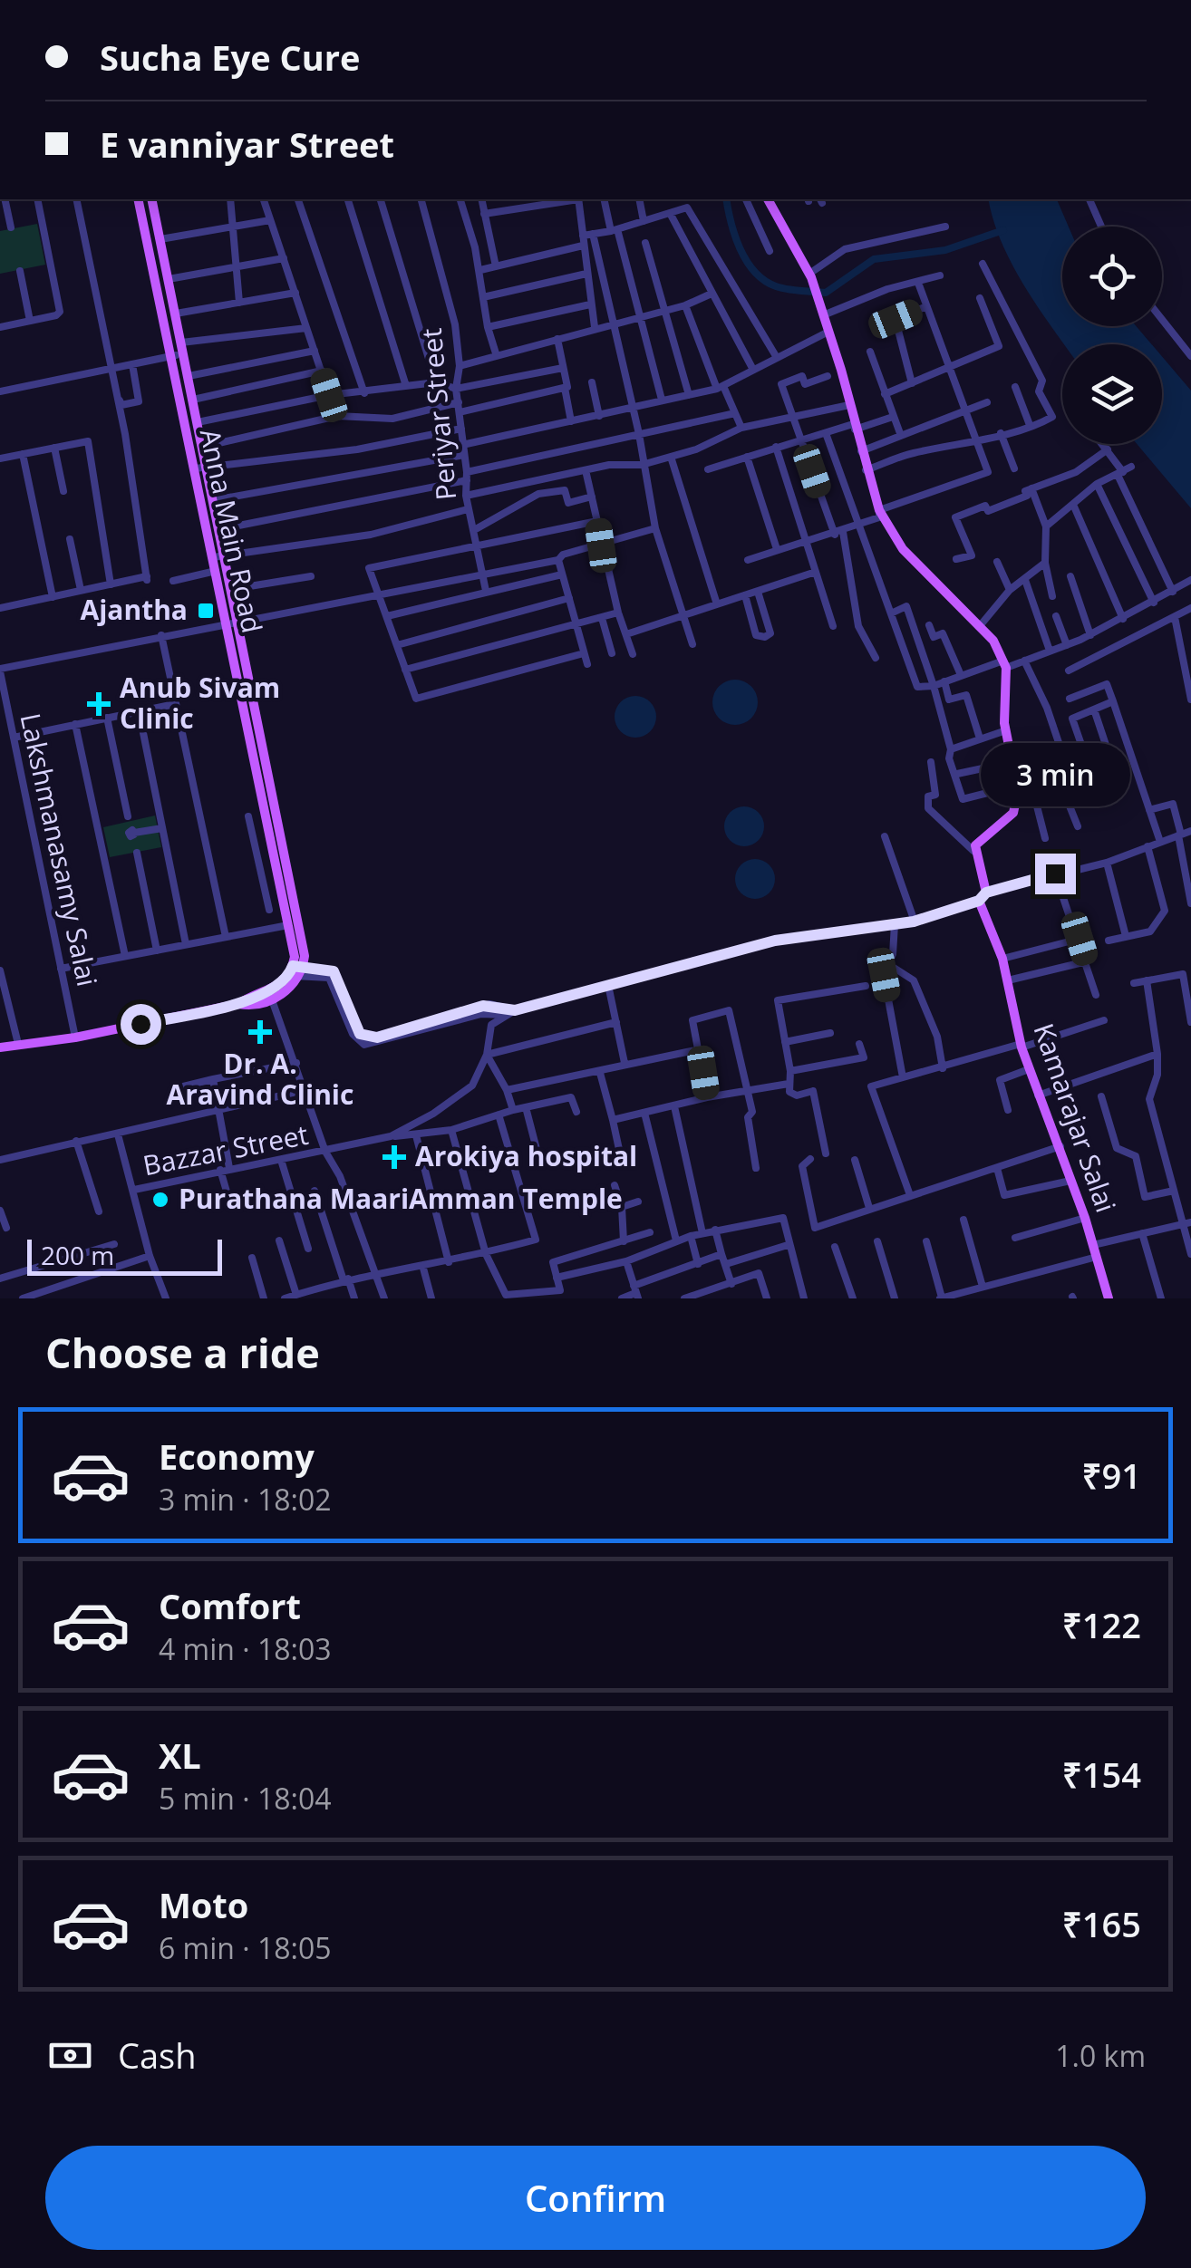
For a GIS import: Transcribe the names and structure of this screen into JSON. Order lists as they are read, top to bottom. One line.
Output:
{"streets":{"main road":["Anna Main Road","Kamarajar Salai"],"street":["Periyar Street","Lakshmanasamy Salai","Bazzar Street"]},"places":{"transit":["Ajantha"],"health":["Anub Sivam Clinic","Dr. A. Aravind Clinic","Arokiya hospital"],"other":["Purathana MaariAmman Temple"]},"scale_bar":"200 m","page":{"banner":["Sucha Eye Cure","E vanniyar Street"],"bubble":"3 min","scale":"200 m","heading":"Choose a ride","list":[{"name":"Economy","note":"3 min · 18:02","value":"₹91"},{"name":"Comfort","note":"4 min · 18:03","value":"₹122"},{"name":"XL","note":"5 min · 18:04","value":"₹154"},{"name":"Moto","note":"6 min · 18:05","value":"₹165"}],"pay":["Cash","1.0 km"],"buttons":"Confirm"}}
